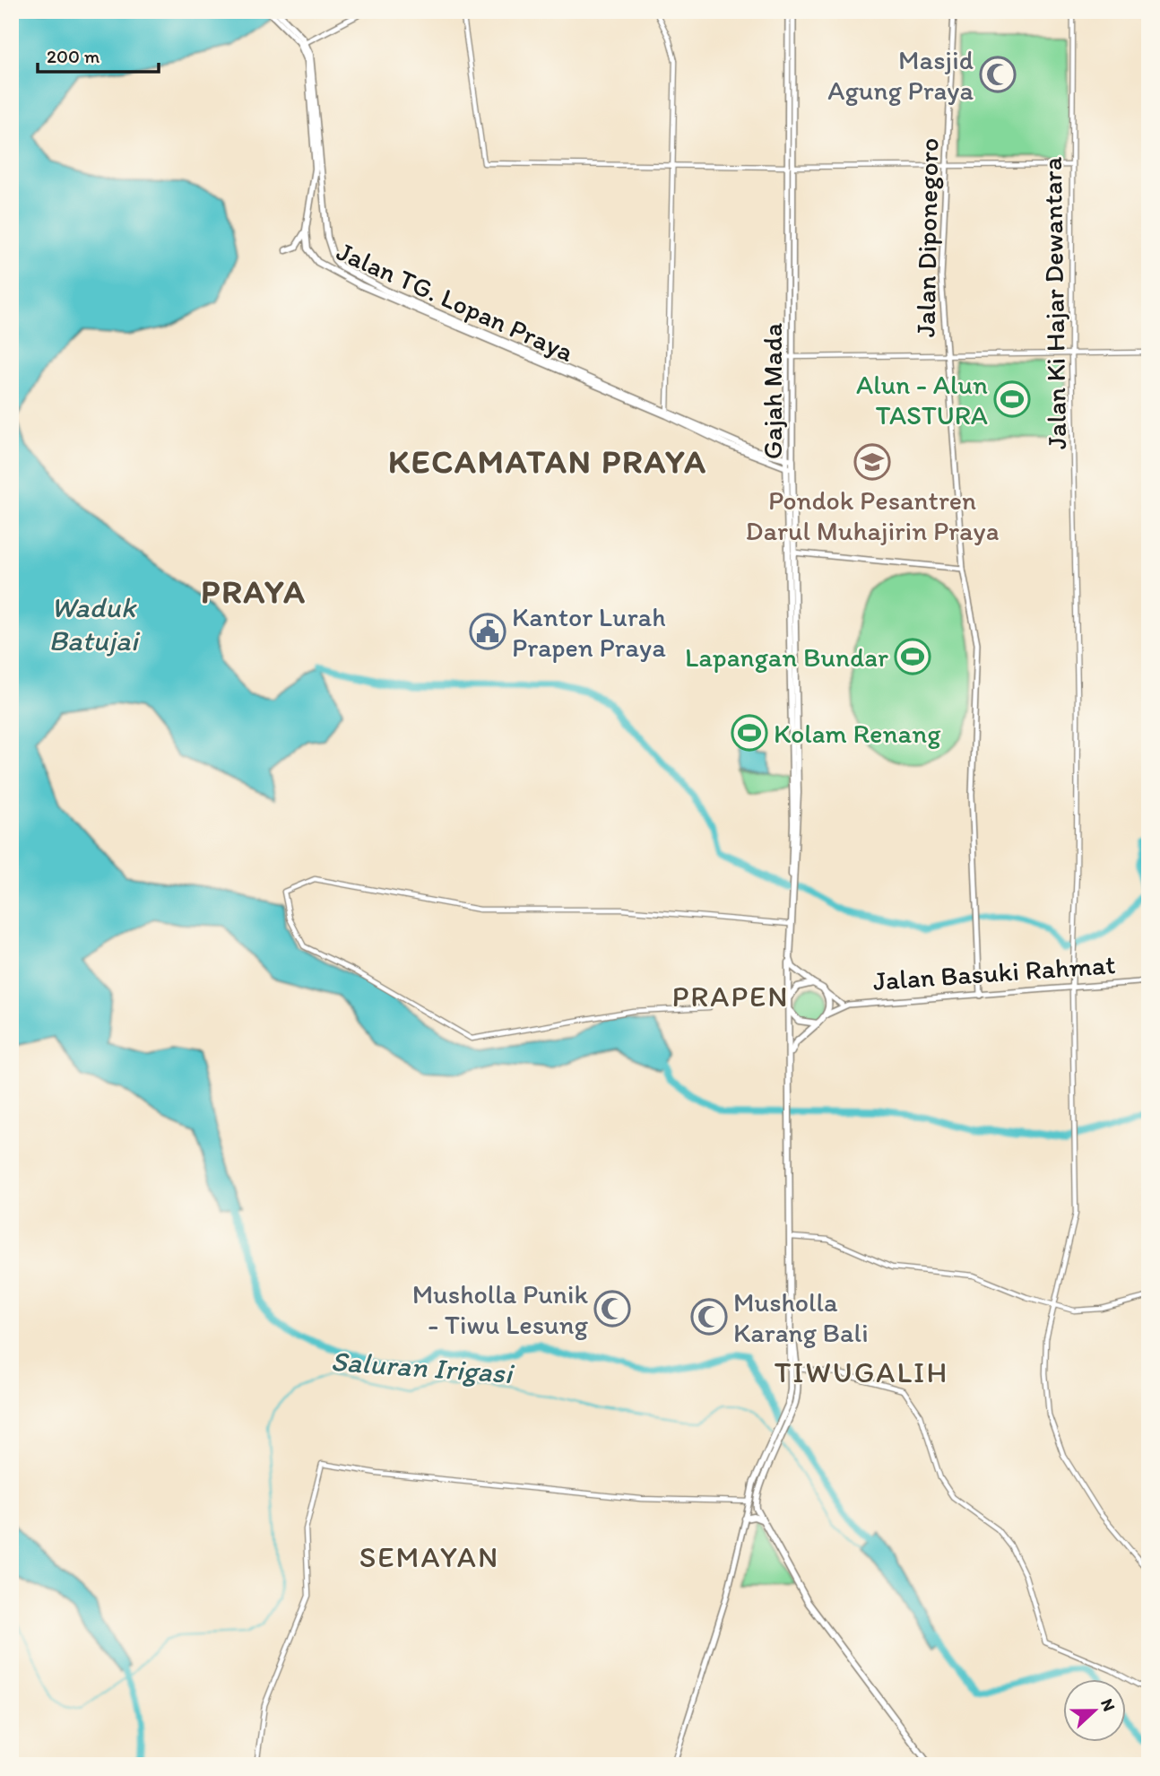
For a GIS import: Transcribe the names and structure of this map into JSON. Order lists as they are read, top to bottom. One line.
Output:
{"streets":{"highway":["Jalan TG. Lopan Praya","Gajah Mada"],"main road":["Jalan Diponegoro","Jalan Basuki Rahmat"],"street":["Jalan Ki Hajar Dewantara"]},"crossings":[["Jalan Diponegoro","Jalan Basuki Rahmat"],["Jalan TG. Lopan Praya","Gajah Mada"],["Jalan Ki Hajar Dewantara","Jalan Basuki Rahmat"]],"districts":["KECAMATAN PRAYA","PRAYA","PRAPEN","TIWUGALIH","SEMAYAN"],"water":["Waduk Batujai","Saluran Irigasi"],"places":{"mosque":["Masjid Agung Praya","Musholla Punik - Tiwu Lesung","Musholla Karang Bali"],"sports":["Alun - Alun TASTURA","Lapangan Bundar","Kolam Renang"],"school or university":["Pondok Pesantren Darul Muhajirin Praya"],"public building":["Kantor Lurah Prapen Praya"]},"scale_bar":"200 m","north":"right"}
